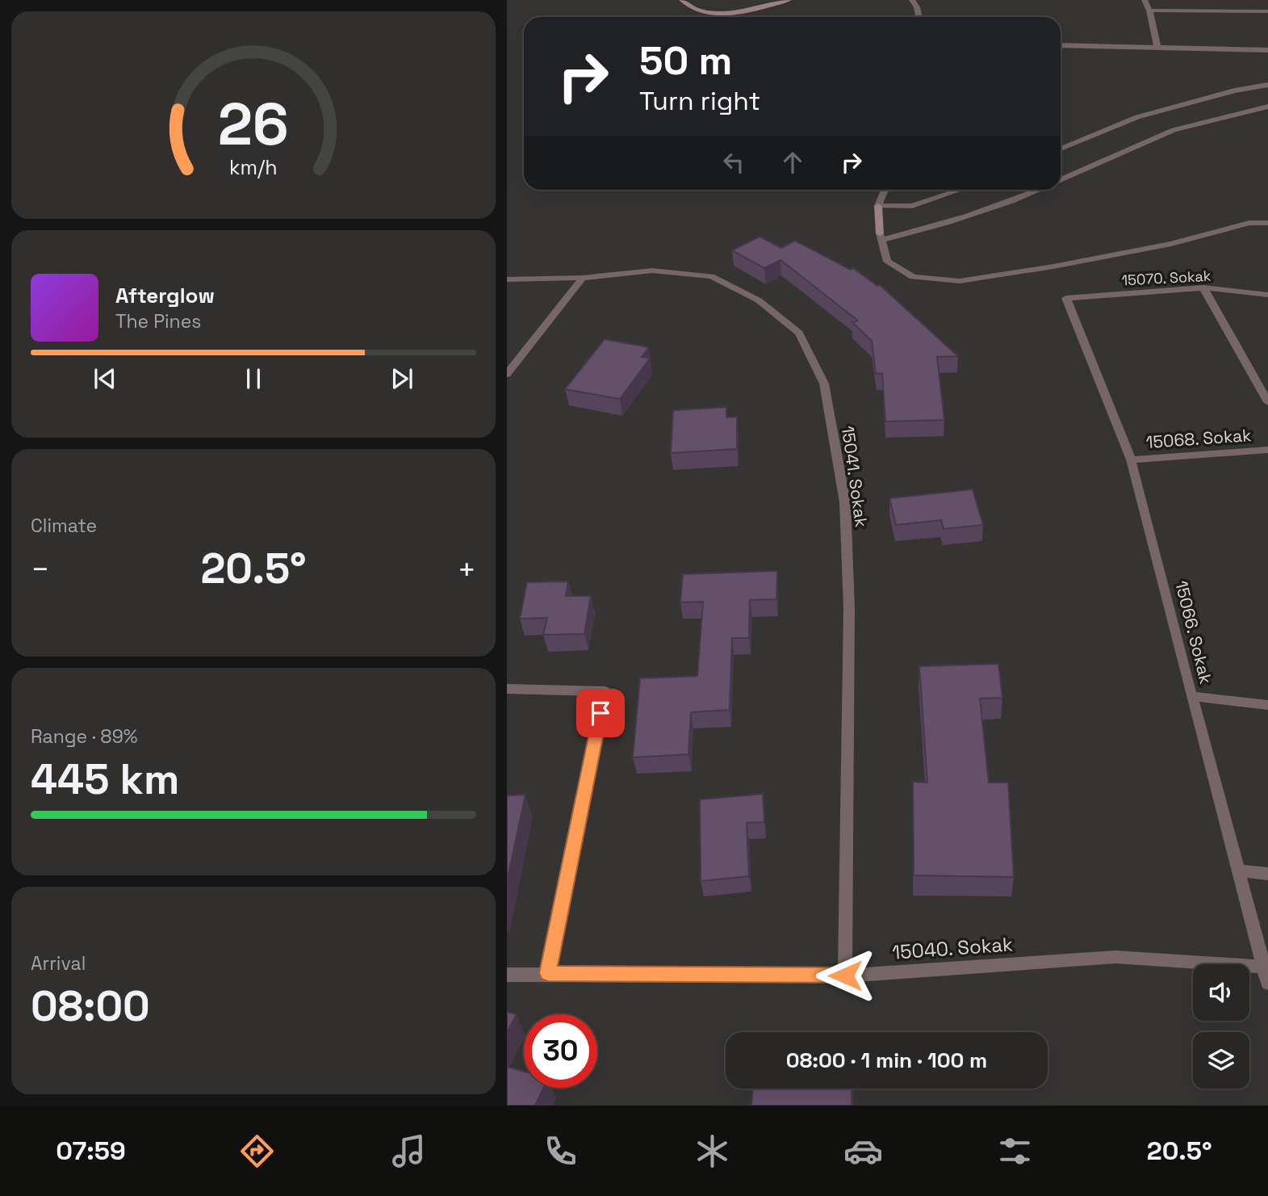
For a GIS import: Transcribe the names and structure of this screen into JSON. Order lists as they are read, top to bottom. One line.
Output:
{"streets":{"street":["15070. Sokak","15068. Sokak","15041. Sokak","15066. Sokak","15040. Sokak"]},"crossings":[["15070. Sokak","15066. Sokak"],["15068. Sokak","15066. Sokak"],["15041. Sokak","15040. Sokak"],["15066. Sokak","15040. Sokak"]],"page":{"turn":["50 m","Turn right"],"song":["Afterglow","The Pines"],"tile":["Climate",["Range · 89%","445 km"],["Arrival","08:00"]],"heat":["−","20.5°","+"],"limit":"30","trip":"08:00 · 1 min · 100 m","tabs":["07:59","20.5°"],"gauge":["26","km/h"]}}
